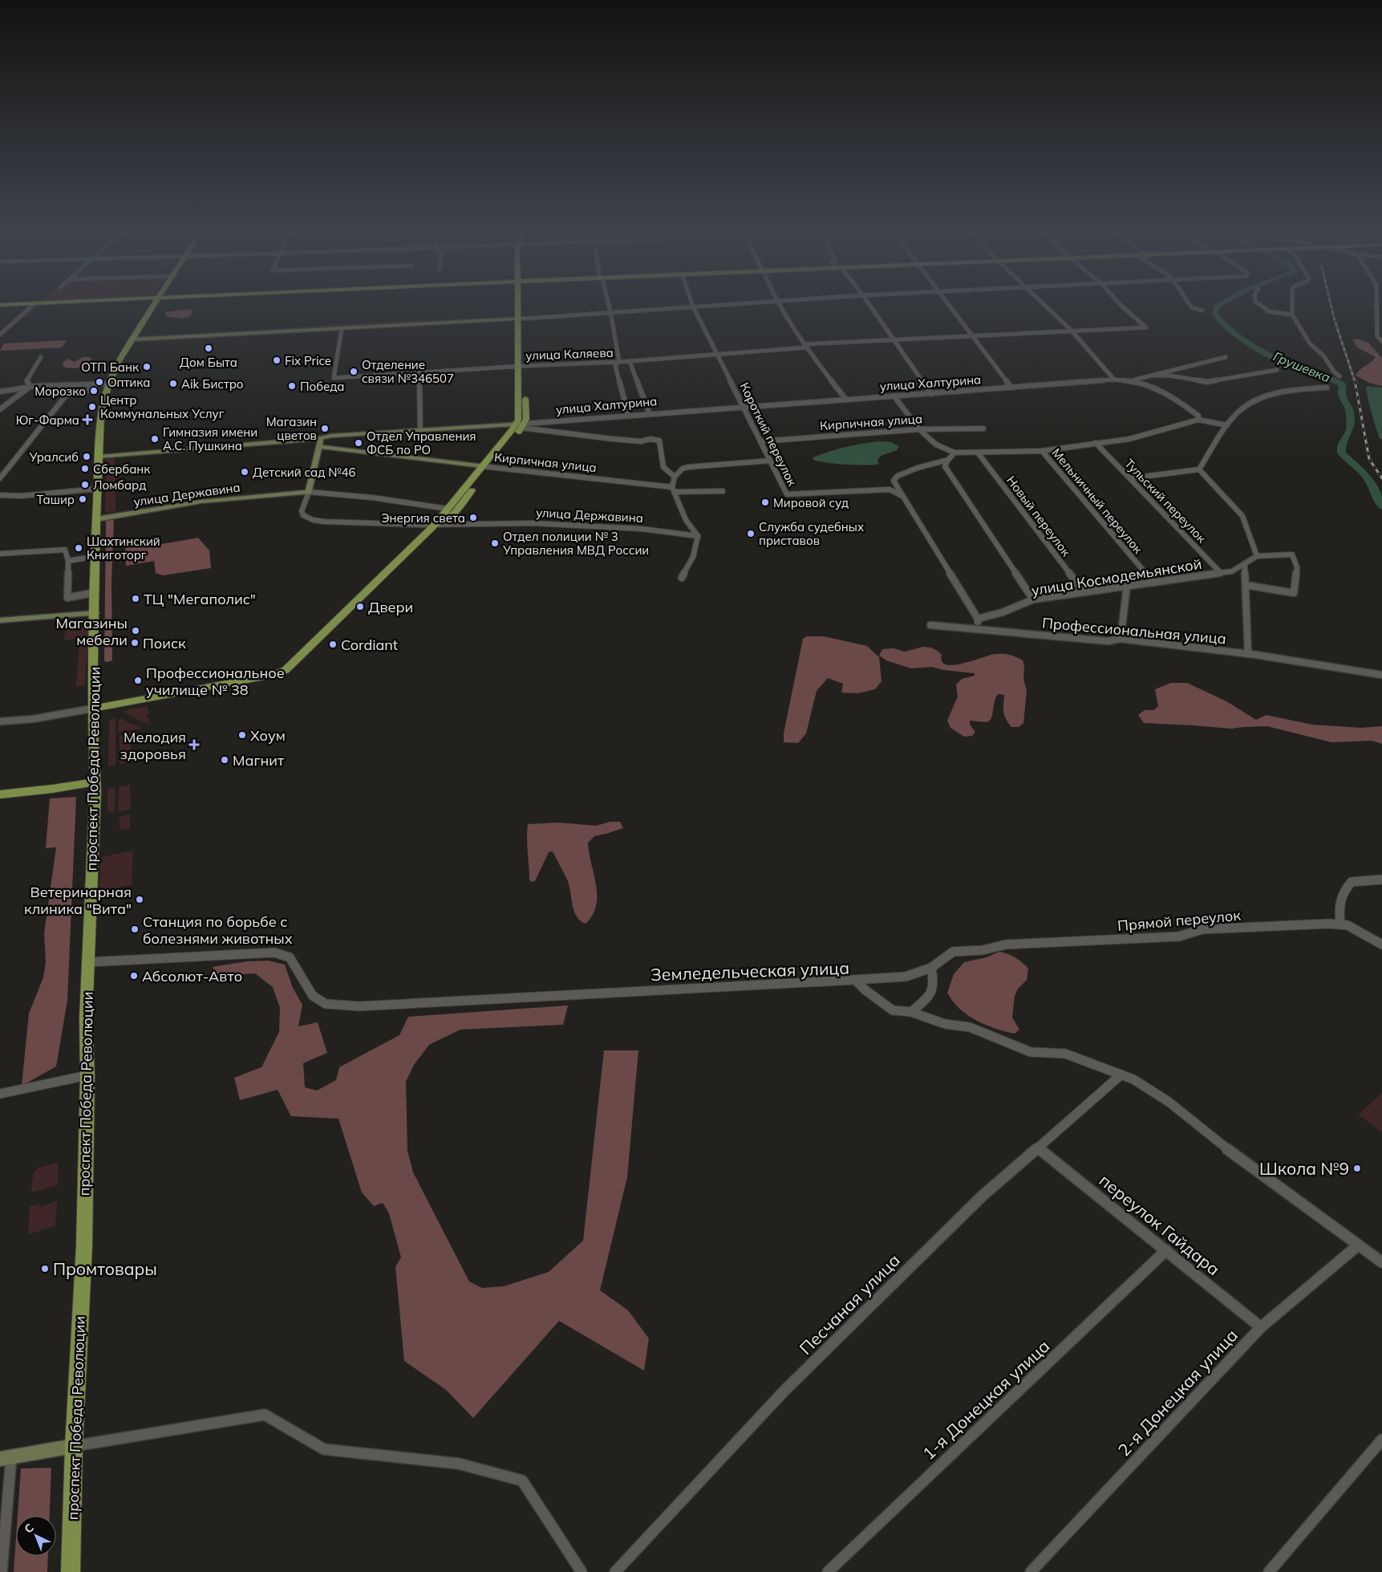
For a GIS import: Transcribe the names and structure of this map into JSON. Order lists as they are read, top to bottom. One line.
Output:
{"streets":{"main road":["улица Халтурина","Кирпичная улица","улица Державина","проспект Победа Революции"],"street":["улица Каляева","Короткий переулок","Мельничный переулок","Тульский переулок","Новый переулок","улица Космодемьянской","Профессиональная улица","Прямой переулок","Земледельческая улица","переулок Гайдара","Песчаная улица","2-я Донецкая улица","1-я Донецкая улица"]},"crossings":[["улица Каляева","Короткий переулок"],["улица Халтурина","Короткий переулок"],["улица Халтурина","проспект Победа Революции"],["Кирпичная улица","Короткий переулок"],["улица Державина","проспект Победа Революции"],["Мельничный переулок","улица Космодемьянской"],["Тульский переулок","улица Космодемьянской"],["Новый переулок","улица Космодемьянской"],["проспект Победа Революции","Земледельческая улица"],["Прямой переулок","Земледельческая улица"],["Земледельческая улица","Песчаная улица"],["Земледельческая улица","2-я Донецкая улица"],["переулок Гайдара","Песчаная улица"],["переулок Гайдара","2-я Донецкая улица"],["переулок Гайдара","1-я Донецкая улица"]],"water":["Грушевка"],"places":{"other":["Дом Быта","Fix Price","ОТП Банк","Отделение связи №346507","Оптика","Aik Бистро","Победа","Морозко","Центр Коммунальных Услуг","Магазин цветов","Гимназия имени А.С. Пушкина","Отдел Управления ФСБ по РО","Уралсиб","Сбербанк","Детский сад №46","Ломбард","Ташир","Мировой суд","Энергия света","Служба судебных приставов","Отдел полиции № 3 Управления МВД России","Шахтинский Книготорг","ТЦ \"Мегаполис\"","Двери","Магазины мебели","Поиск","Cordiant","Профессиональное училище № 38","Хоум","Магнит","Ветеринарная клиника \"Вита\"","Станция по борьбе с болезнями животных","Абсолют-Авто","Школа №9","Промтовары"],"health":["Юг-Фарма","Мелодия здоровья"]},"north":"top left"}
